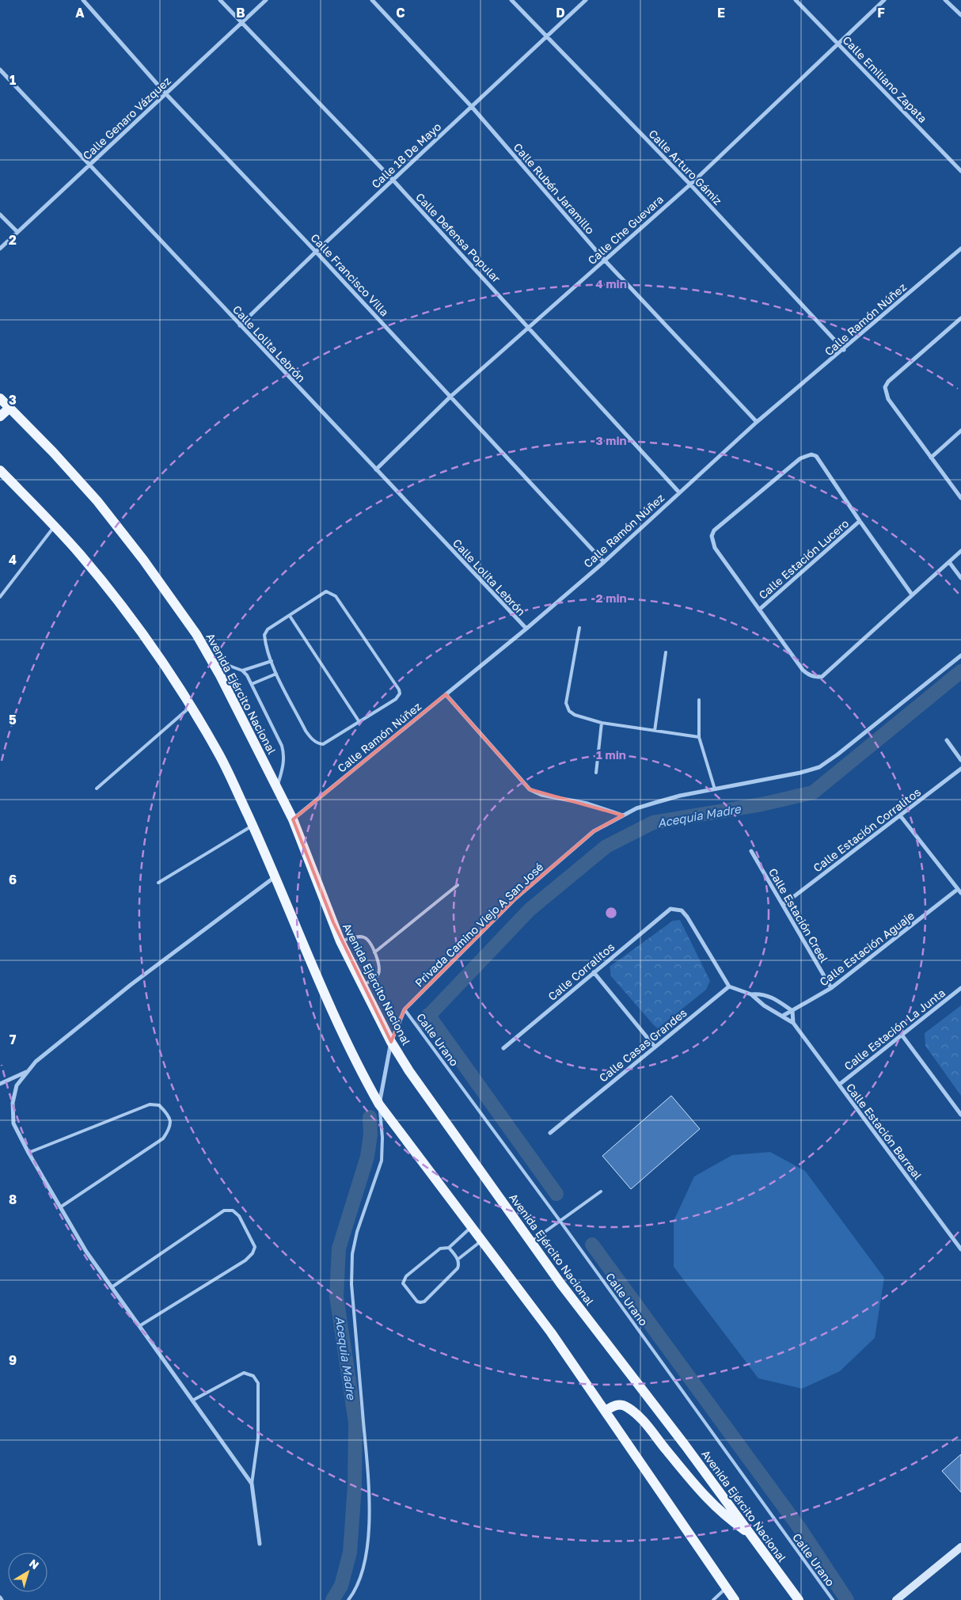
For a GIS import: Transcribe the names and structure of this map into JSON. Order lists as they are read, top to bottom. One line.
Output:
{"streets":{"main road":["Avenida Ejército Nacional"],"street":["Calle Emiliano Zapata","Calle Genaro Vázquez","Calle 18 De Mayo","Calle Arturo Gámiz","Calle Rubén Jaramillo","Calle Che Guevara","Calle Defensa Popular","Calle Francisco Villa","Calle Ramón Núñez","Calle Lolita Lebrón","Calle Estación Lucero","Calle Estación Corralitos","Calle Estación Creel","Privada Camino Viejo A San José","Calle Estación Aguaje","Calle Corralitos","Calle Estación La Junta","Calle Casas Grandes","Calle Estación Barreal"],"lane":["Calle Urano"]},"crossings":[["Calle Emiliano Zapata","Calle Che Guevara"],["Calle Genaro Vázquez","Calle Defensa Popular"],["Calle Genaro Vázquez","Calle Francisco Villa"],["Calle Genaro Vázquez","Calle Lolita Lebrón"],["Calle 18 De Mayo","Calle Arturo Gámiz"],["Calle 18 De Mayo","Calle Rubén Jaramillo"],["Calle 18 De Mayo","Calle Defensa Popular"],["Calle 18 De Mayo","Calle Francisco Villa"],["Calle 18 De Mayo","Calle Lolita Lebrón"],["Calle Arturo Gámiz","Calle Che Guevara"],["Calle Arturo Gámiz","Calle Ramón Núñez"],["Calle Rubén Jaramillo","Calle Che Guevara"],["Calle Rubén Jaramillo","Calle Ramón Núñez"],["Calle Che Guevara","Calle Defensa Popular"],["Calle Che Guevara","Calle Francisco Villa"],["Calle Che Guevara","Calle Lolita Lebrón"],["Calle Defensa Popular","Calle Ramón Núñez"],["Calle Francisco Villa","Calle Ramón Núñez"],["Calle Ramón Núñez","Calle Lolita Lebrón"],["Calle Ramón Núñez","Avenida Ejército Nacional"],["Avenida Ejército Nacional","Privada Camino Viejo A San José"],["Calle Estación Corralitos","Calle Estación Creel"],["Calle Estación Creel","Calle Estación Aguaje"],["Privada Camino Viejo A San José","Calle Urano"],["Calle Estación Aguaje","Calle Estación Barreal"],["Calle Corralitos","Calle Casas Grandes"],["Calle Estación La Junta","Calle Estación Barreal"]],"water":["Acequia Madre"],"north":"top right","grid":{"columns":["A","B","C","D","E","F"],"rows":["1","2","3","4","5","6","7","8","9"]},"rings":["4 min","3 min","2 min","1 min"]}
